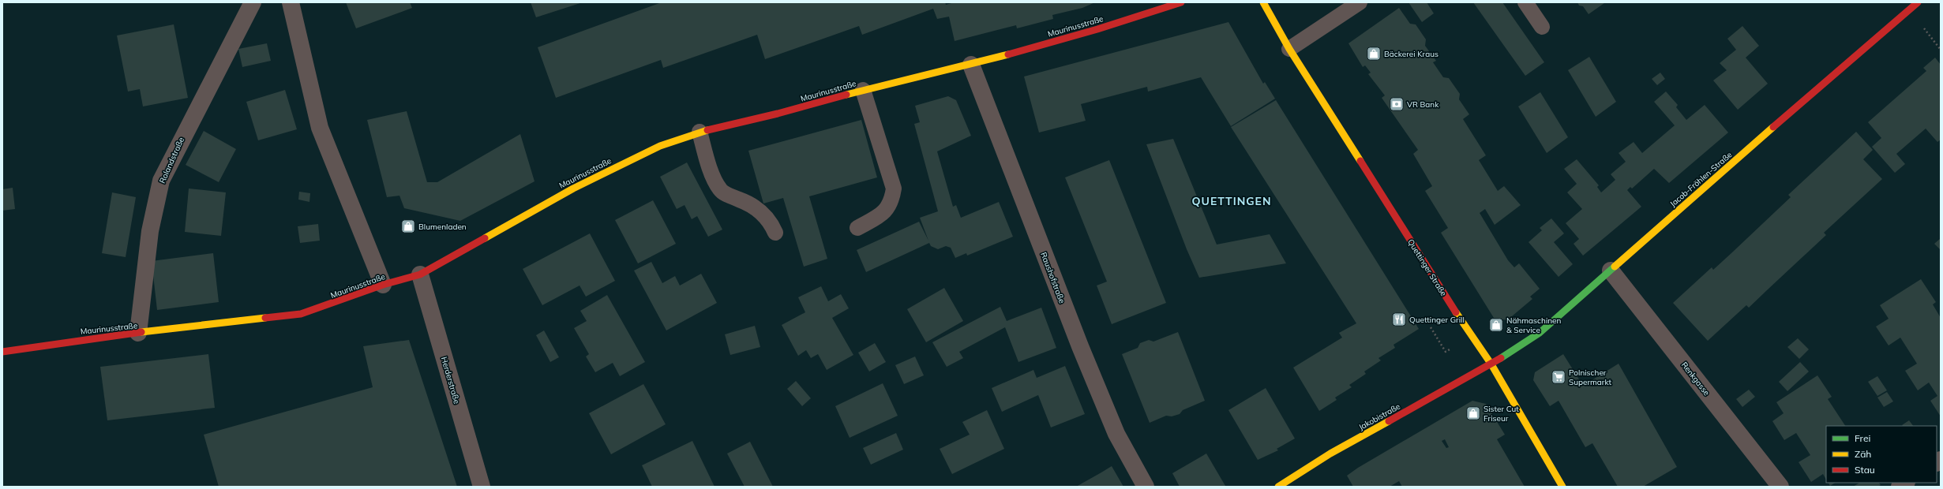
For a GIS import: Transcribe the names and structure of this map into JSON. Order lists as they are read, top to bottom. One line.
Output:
{"streets":{"street":["Maurinusstraße","Rolandstraße","Jacob-Fröhlen-Straße","Quettinger Straße","Raushofstraße","Renkgasse","Herderstraße","Jakobistraße"]},"crossings":[["Maurinusstraße","Rolandstraße"],["Maurinusstraße","Raushofstraße"],["Maurinusstraße","Herderstraße"],["Jacob-Fröhlen-Straße","Quettinger Straße"],["Jacob-Fröhlen-Straße","Renkgasse"],["Jacob-Fröhlen-Straße","Jakobistraße"],["Quettinger Straße","Jakobistraße"]],"districts":["QUETTINGEN"],"places":{"shop":["Bäckerei Kraus","Blumenladen","Nähmaschinen & Service","Sister Cut Friseur"],"bank":["VR Bank"],"restaurant":["Quettinger Grill"],"supermarket":["Polnischer Supermarkt"]},"legend":["Frei","Zäh","Stau"]}
